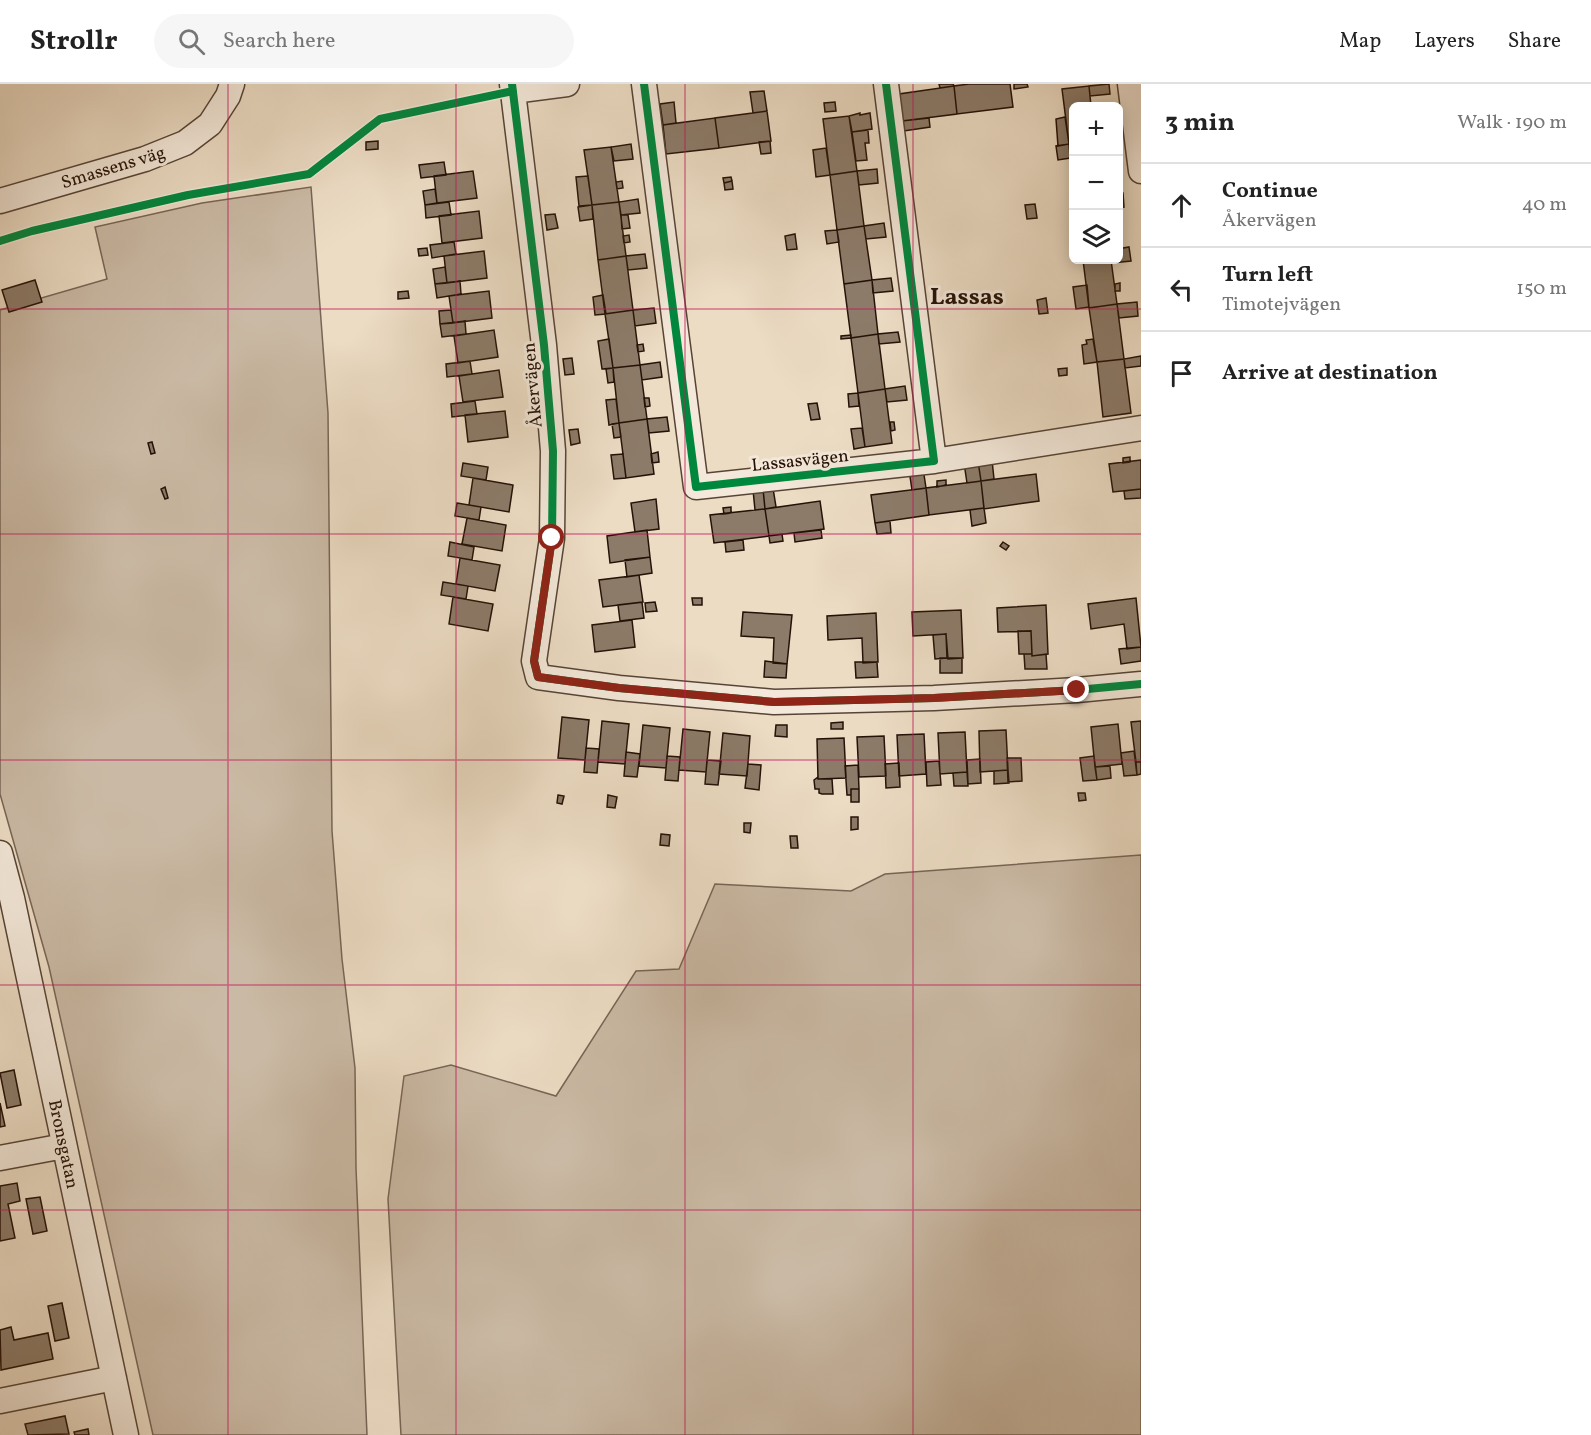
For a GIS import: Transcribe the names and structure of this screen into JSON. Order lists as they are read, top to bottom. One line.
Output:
{"streets":{"street":["Smassens väg","Åkervägen","Lassasvägen","Bronsgatan"]},"districts":["Lassas"],"page":{"header":"Strollr","search":"Search here","nav":["Map","Layers","Share"],"heading":["3 min","Walk · 190 m"],"map_buttons":["+","−"],"list":[["Continue","Åkervägen","40 m"],["Turn left","Timotejvägen","150 m"],"Arrive at destination"]}}
